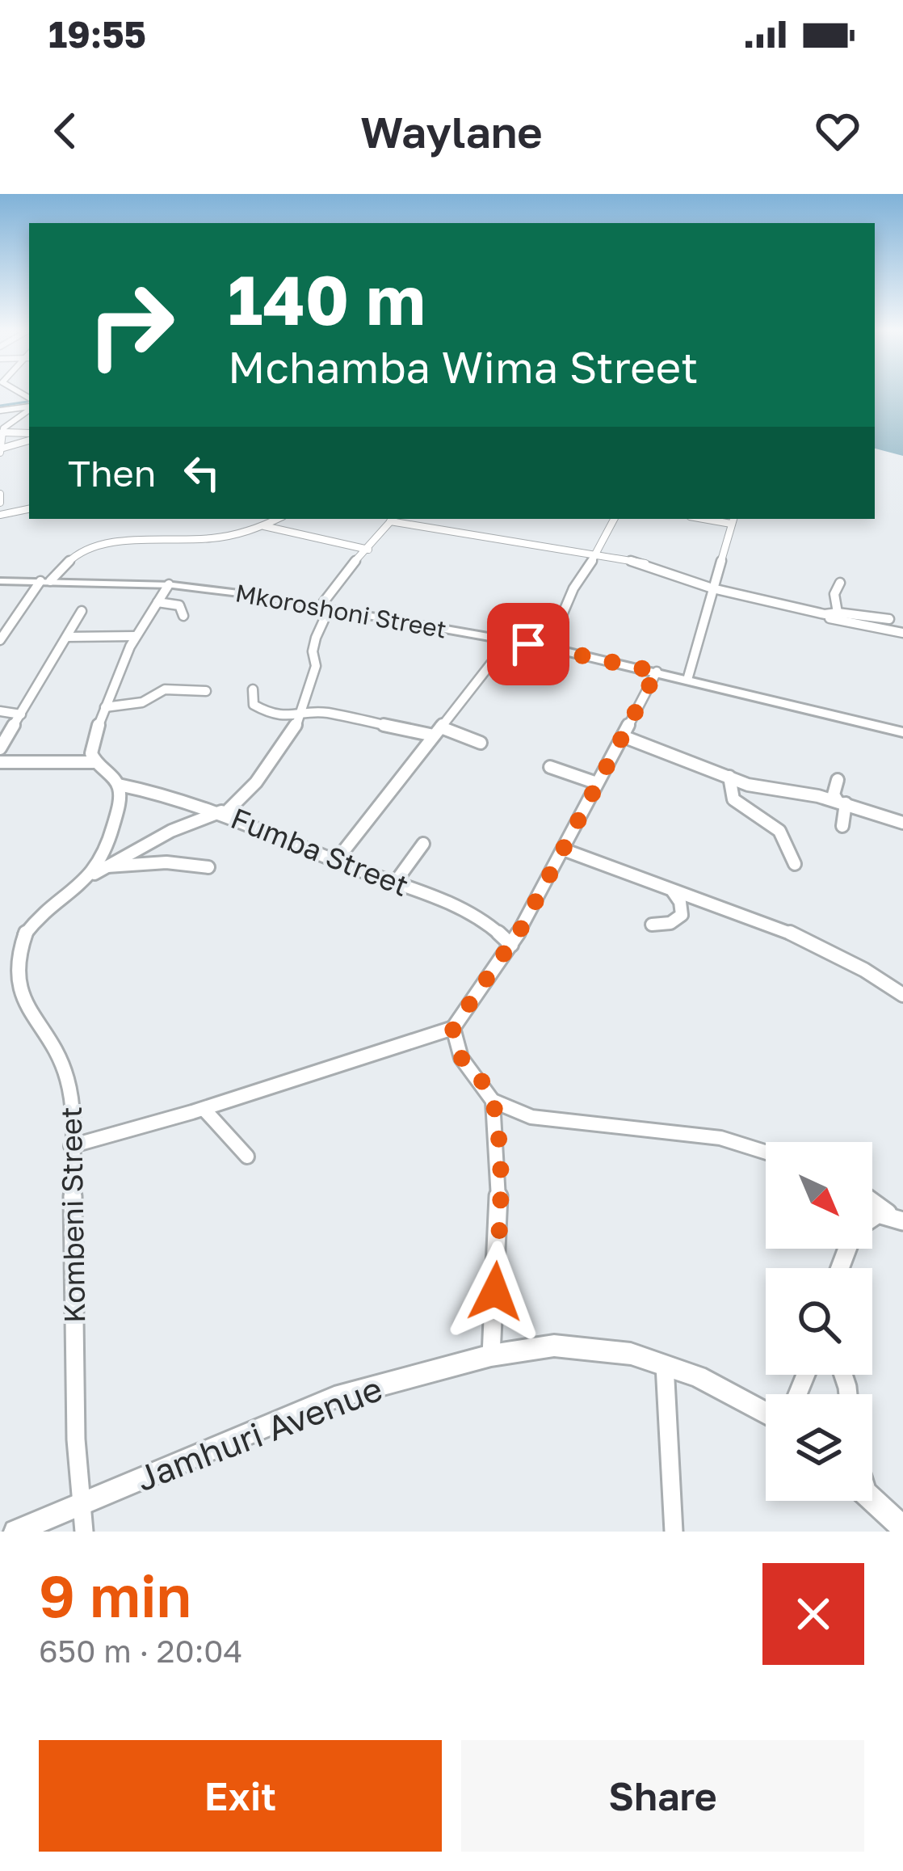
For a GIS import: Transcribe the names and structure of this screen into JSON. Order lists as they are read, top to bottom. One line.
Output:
{"streets":{"street":["Mkoroshoni Street","Fumba Street","Kombeni Street","Jamhuri Avenue"]},"crossings":[["Fumba Street","Kombeni Street"],["Kombeni Street","Jamhuri Avenue"]],"north":"bottom right","page":{"status":"19:55","header":"Waylane","turn":["140 m","Mchamba Wima Street"],"then":"Then","heading":["9 min","650 m · 20:04"],"buttons":["Exit","Share"]}}
